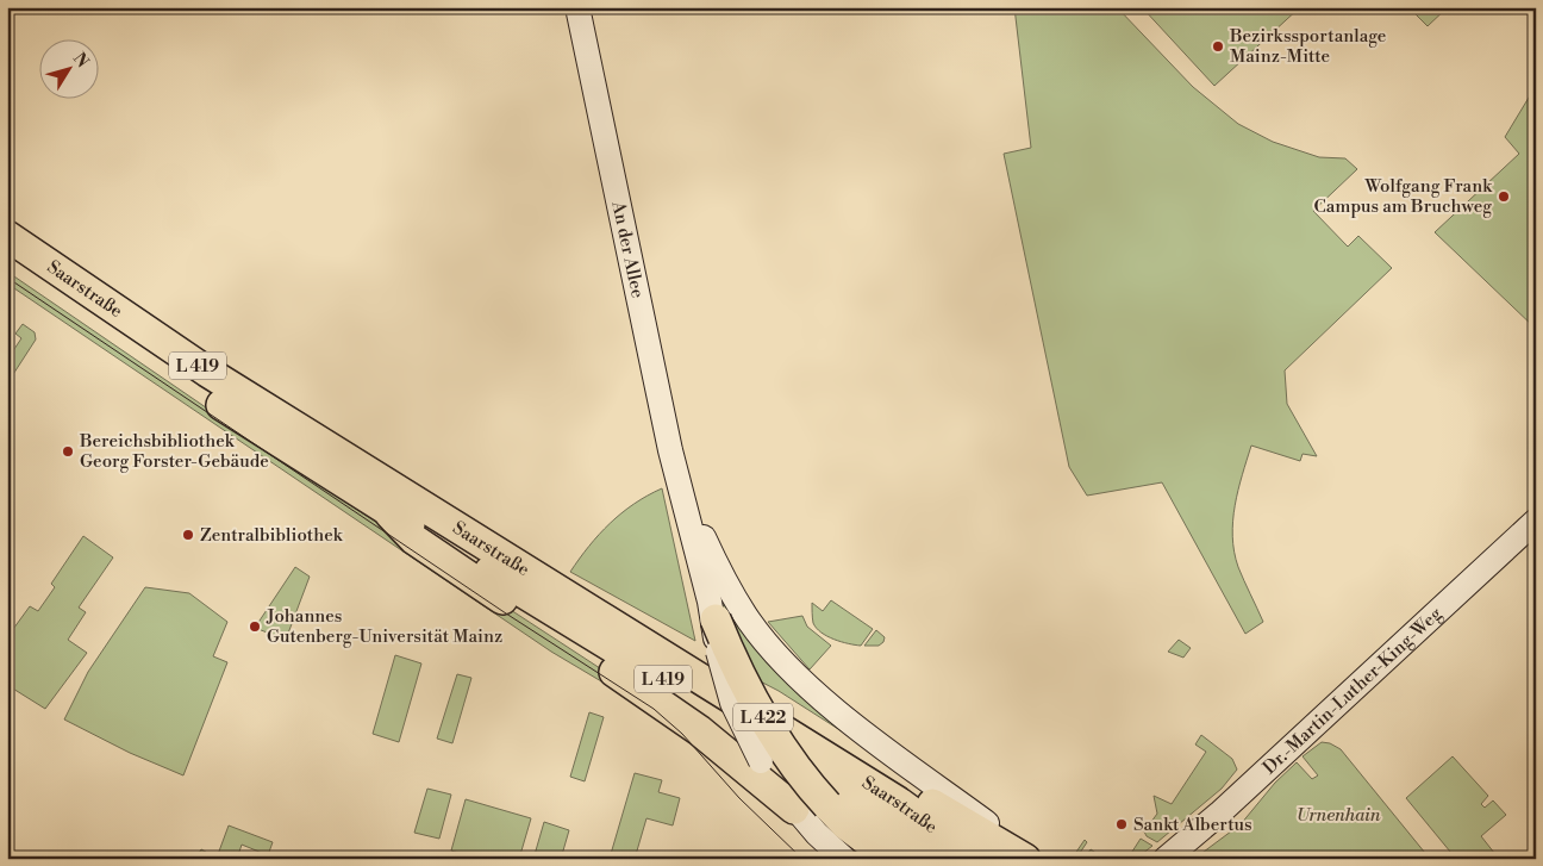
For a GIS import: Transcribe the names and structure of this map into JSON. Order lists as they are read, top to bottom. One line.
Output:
{"streets":{"highway":["Saarstraße","L 419","L 422"],"main road":["An der Allee","Dr.-Martin-Luther-King-Weg"]},"crossings":[["An der Allee","L 422"],["Saarstraße","L 419"]],"parks":["Urnenhain"],"places":["Bezirkssportanlage Mainz-Mitte","Wolfgang Frank Campus am Bruchweg","Bereichsbibliothek Georg Forster-Gebäude","Zentralbibliothek","Johannes Gutenberg-Universität Mainz","Sankt Albertus"],"north":"top right"}
